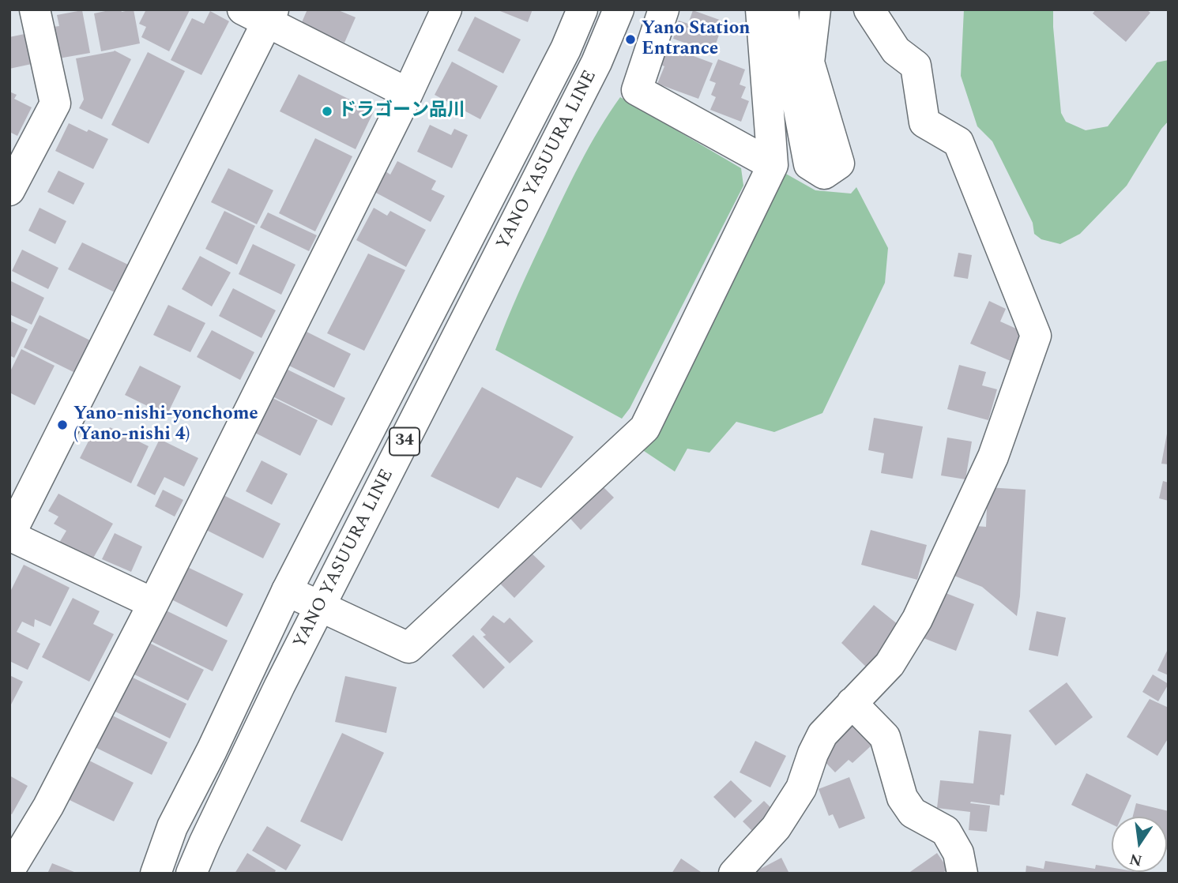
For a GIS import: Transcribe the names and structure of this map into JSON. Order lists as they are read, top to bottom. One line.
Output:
{"streets":{"street":["YANO YASUURA LINE","34"]},"places":["Yano Station Entrance","ドラゴーン品川","Yano-nishi-yonchome (Yano-nishi 4)"],"north":"bottom"}
